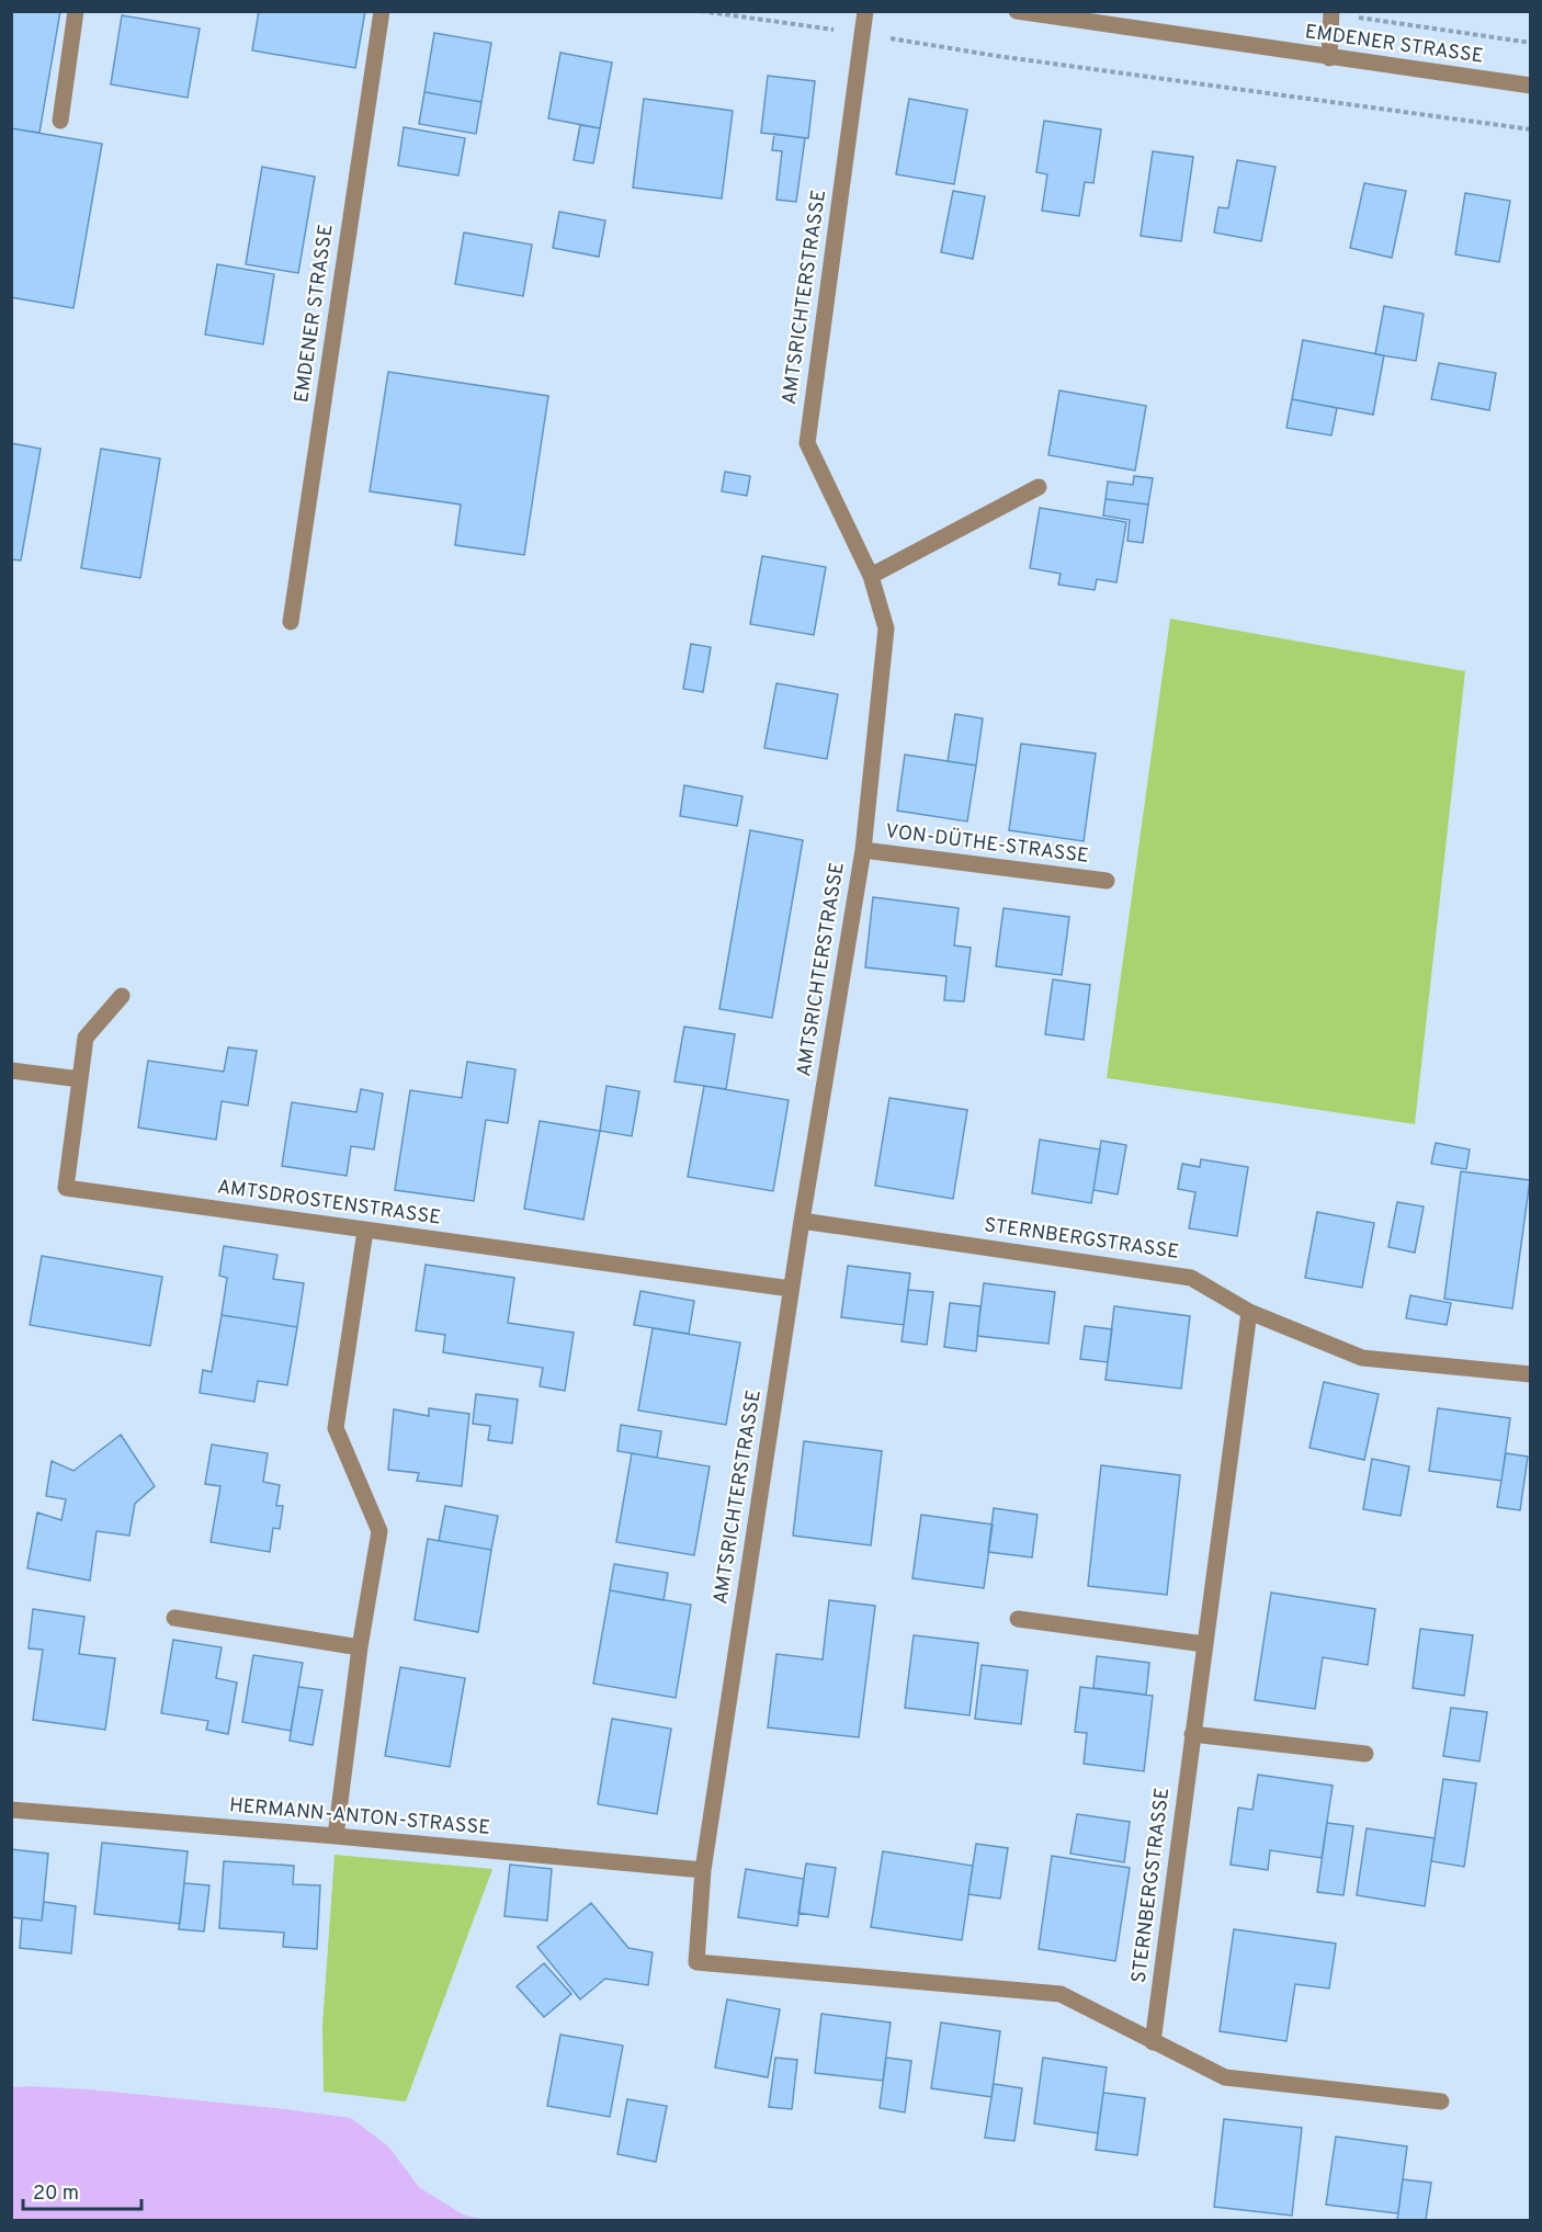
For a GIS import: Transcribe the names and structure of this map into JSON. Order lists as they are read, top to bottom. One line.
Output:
{"streets":{"street":["EMDENER STRASSE","AMTSRICHTERSTRASSE","VON-DÜTHE-STRASSE","AMTSDROSTENSTRASSE","STERNBERGSTRASSE","HERMANN-ANTON-STRASSE"]},"crossings":[["AMTSRICHTERSTRASSE","VON-DÜTHE-STRASSE"],["AMTSRICHTERSTRASSE","AMTSDROSTENSTRASSE"],["AMTSRICHTERSTRASSE","STERNBERGSTRASSE"],["AMTSRICHTERSTRASSE","HERMANN-ANTON-STRASSE"]],"scale_bar":"20 m"}
